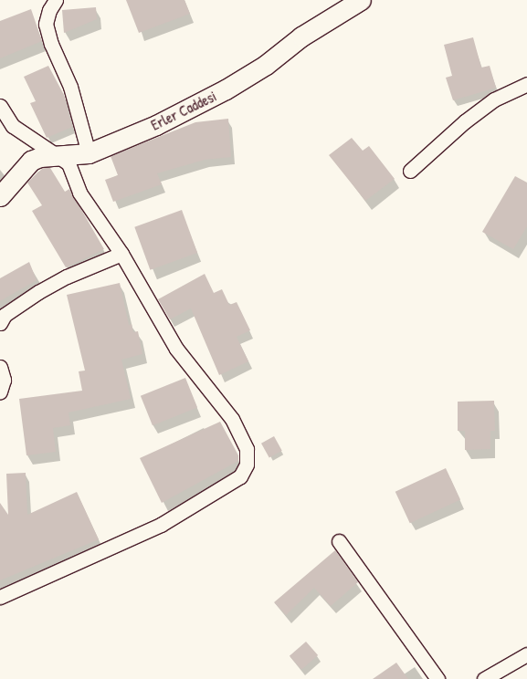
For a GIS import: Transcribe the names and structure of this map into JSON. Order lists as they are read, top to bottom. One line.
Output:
{"streets":{"street":["Erler Caddesi"]}}
